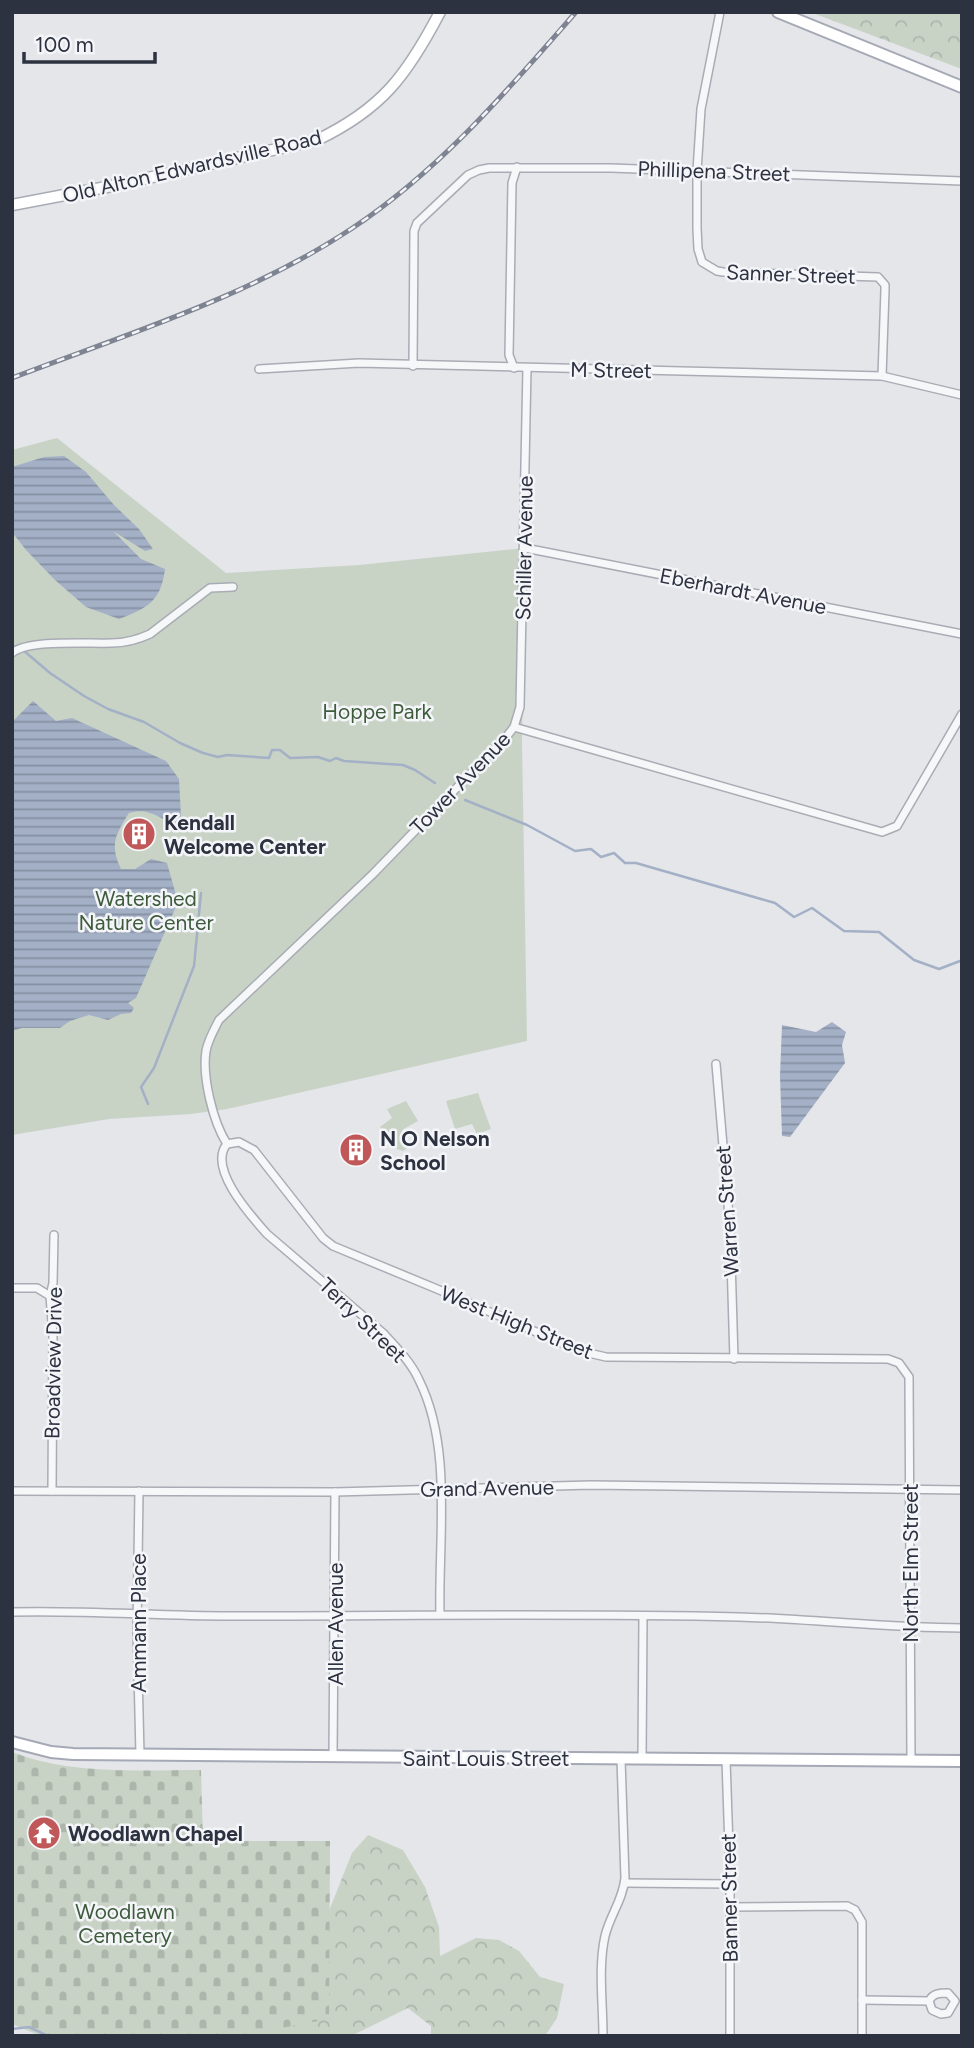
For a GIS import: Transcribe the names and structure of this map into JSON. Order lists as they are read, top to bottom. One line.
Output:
{"streets":{"main road":["Saint Louis Street"],"street":["Old Alton Edwardsville Road","Phillipena Street","Sanner Street","M Street","Schiller Avenue","Eberhardt Avenue","Tower Avenue","Warren Street","Terry Street","West High Street","Broadview Drive","Grand Avenue","North Elm Street","Ammann Place","Allen Avenue","Banner Street"]},"crossings":[["Phillipena Street","Sanner Street"],["Phillipena Street","M Street"],["Sanner Street","M Street"],["M Street","Schiller Avenue"],["Schiller Avenue","Eberhardt Avenue"],["Schiller Avenue","Tower Avenue"],["Tower Avenue","Terry Street"],["Tower Avenue","West High Street"],["Warren Street","West High Street"],["Terry Street","West High Street"],["Terry Street","Grand Avenue"],["West High Street","North Elm Street"],["Broadview Drive","Grand Avenue"],["Grand Avenue","North Elm Street"],["Grand Avenue","Ammann Place"],["Grand Avenue","Allen Avenue"],["North Elm Street","Saint Louis Street"],["Ammann Place","Saint Louis Street"],["Allen Avenue","Saint Louis Street"],["Saint Louis Street","Banner Street"]],"parks":["Hoppe Park","Watershed Nature Center","Woodlawn Cemetery"],"places":{"building":["Kendall Welcome Center","N O Nelson School"],"temple":["Woodlawn Chapel"]},"scale_bar":"100 m"}
